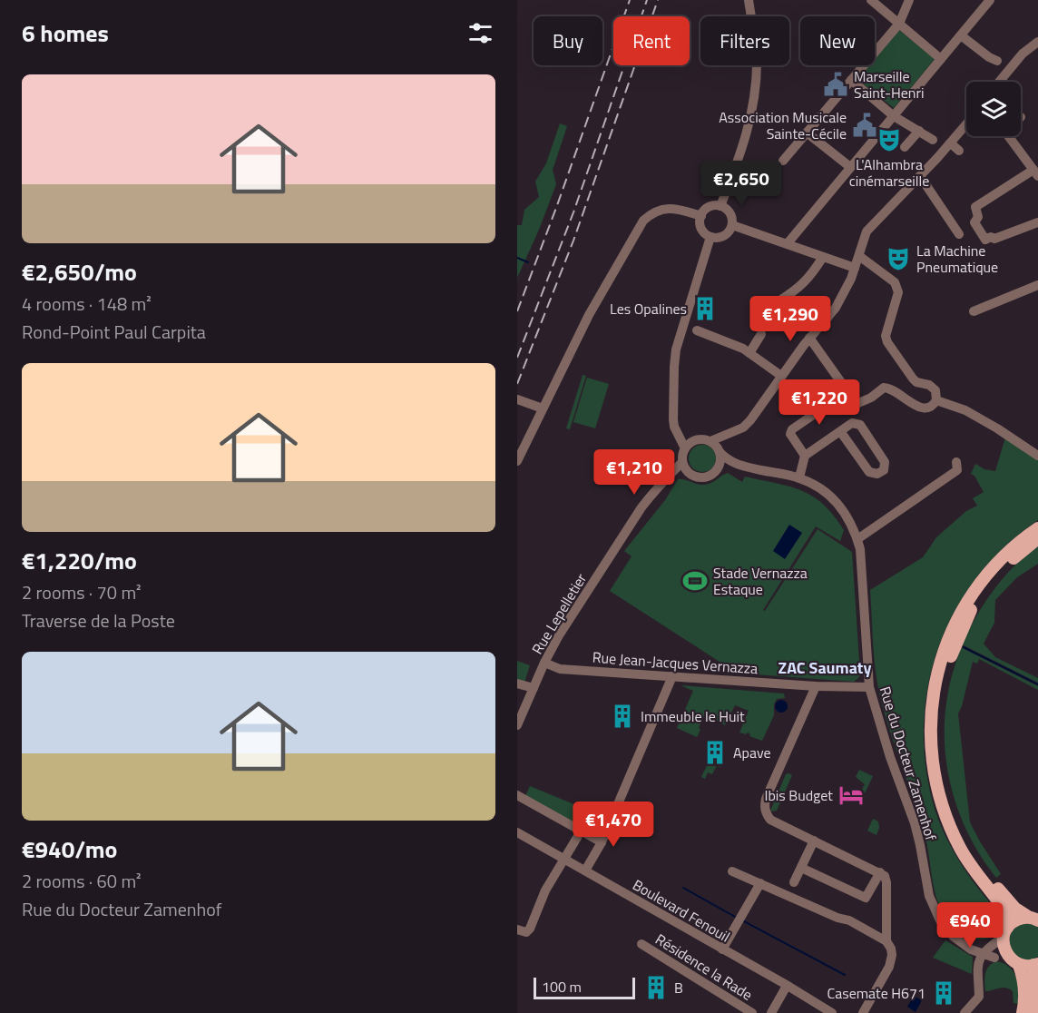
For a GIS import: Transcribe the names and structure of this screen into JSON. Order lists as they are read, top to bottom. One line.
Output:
{"streets":{"street":["Rue Lepelletier","Rue Jean-Jacques Vernazza","Rue du Docteur Zamenhof","Boulevard Fenouil","Résidence la Rade"]},"crossings":[["Rue Lepelletier","Rue Jean-Jacques Vernazza"],["Rue Lepelletier","Rue du Docteur Zamenhof"],["Rue Jean-Jacques Vernazza","Rue du Docteur Zamenhof"]],"districts":["ZAC Saumaty"],"places":{"public building":["Marseille Saint-Henri","Association Musicale Sainte-Cécile"],"theatre":["L'Alhambra cinémarseille","La Machine Pneumatique"],"building":["Les Opalines","Immeuble le Huit","Apave","B","Casemate H671"],"sports":["Stade Vernazza Estaque"],"hotel":["Ibis Budget"]},"scale_bar":"100 m","page":{"heading":"6 homes","chip":["Buy","Rent","Filters","New"],"list":[{"name":"€2,650/mo","note":"4 rooms · 148 m² · Rond-Point Paul Carpita"},{"name":"€1,220/mo","note":"2 rooms · 70 m² · Traverse de la Poste"},{"name":"€940/mo","note":"2 rooms · 60 m² · Rue du Docteur Zamenhof"}],"price":["€2,650","€1,290","€1,220","€1,210","€1,470","€940"],"scale":"100 m"}}
